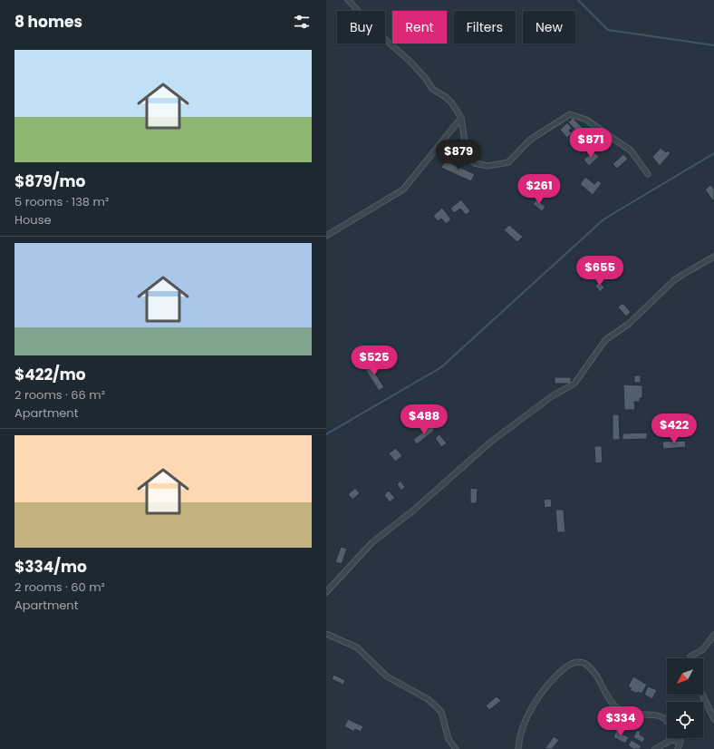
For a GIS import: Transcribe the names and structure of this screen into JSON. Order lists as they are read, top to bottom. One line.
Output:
{"north":"bottom left","page":{"heading":"8 homes","chip":["Buy","Rent","Filters","New"],"list":[{"name":"$879/mo","note":"5 rooms · 138 m² · House"},{"name":"$422/mo","note":"2 rooms · 66 m² · Apartment"},{"name":"$334/mo","note":"2 rooms · 60 m² · Apartment"}],"price":["$871","$879","$261","$655","$525","$488","$422","$334"]}}
